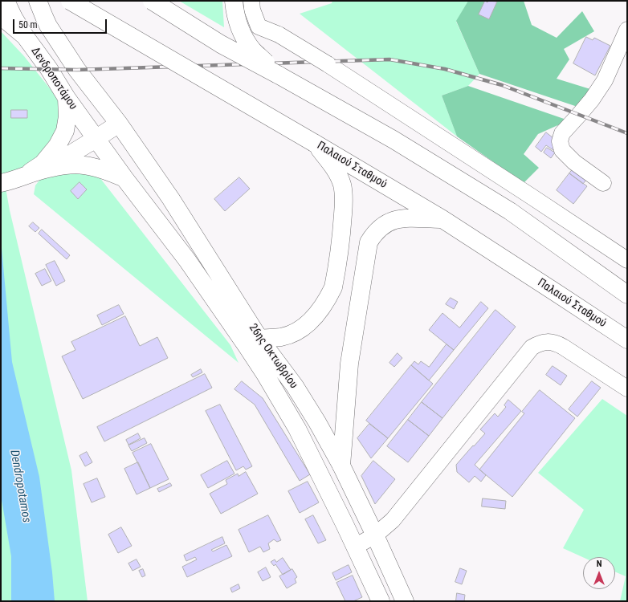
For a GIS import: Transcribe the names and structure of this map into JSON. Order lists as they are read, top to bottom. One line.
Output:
{"streets":{"main road":["Δενδροποτάμου","Παλαιού Σταθμού","26ης Οκτωβρίου"]},"crossings":[["Δενδροποτάμου","26ης Οκτωβρίου"]],"water":["Dendropotamos"],"scale_bar":"50 m","north":"top"}
